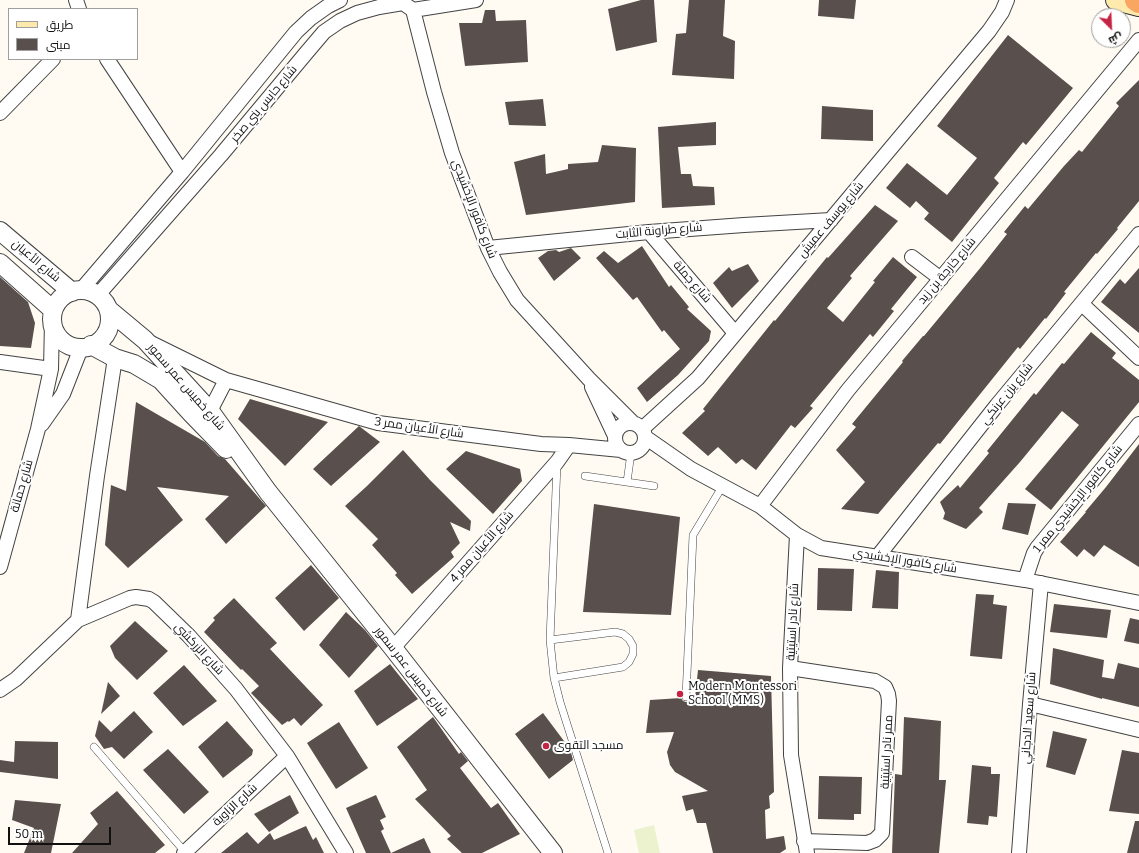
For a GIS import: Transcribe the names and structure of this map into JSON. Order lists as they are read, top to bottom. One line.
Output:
{"streets":{"street":["شارع حابس بني صخر","شارع كافور الإخشيدي","شارع يوسف عميش","شارع طراونة الثابت","شارع الأعيان","شارع خارجة بن زيد","شارع جملة","شارع خميس عمر سمور","شارع يزن عرنكي","شارع الأعيان ممر 3","شارع حمانة","شارع كافور الإخشيدي ممر 1","شارع الأعيان ممر 4","شارع نادر استيتية","شارع الزركشي","شارع سعيد الدجاني","ممر نادر استيتية","شارع الزاوية"]},"crossings":[["شارع حابس بني صخر","شارع كافور الإخشيدي"],["شارع حابس بني صخر","شارع الأعيان"],["شارع حابس بني صخر","شارع خميس عمر سمور"],["شارع حابس بني صخر","شارع حمانة"],["شارع كافور الإخشيدي","شارع يوسف عميش"],["شارع كافور الإخشيدي","شارع طراونة الثابت"],["شارع كافور الإخشيدي","شارع خارجة بن زيد"],["شارع كافور الإخشيدي","شارع يزن عرنكي"],["شارع كافور الإخشيدي","شارع الأعيان ممر 3"],["شارع كافور الإخشيدي","شارع كافور الإخشيدي ممر 1"],["شارع كافور الإخشيدي","شارع نادر استيتية"],["شارع كافور الإخشيدي","شارع سعيد الدجاني"],["شارع يوسف عميش","شارع طراونة الثابت"],["شارع يوسف عميش","شارع جملة"],["شارع يوسف عميش","شارع الأعيان ممر 3"],["شارع طراونة الثابت","شارع جملة"],["شارع الأعيان","شارع خميس عمر سمور"],["شارع الأعيان","شارع حمانة"],["شارع خميس عمر سمور","شارع الأعيان ممر 3"],["شارع خميس عمر سمور","شارع حمانة"],["شارع خميس عمر سمور","شارع الأعيان ممر 4"],["شارع الأعيان ممر 3","شارع الأعيان ممر 4"],["شارع نادر استيتية","ممر نادر استيتية"],["شارع الزركشي","شارع الزاوية"]],"places":["Modern Montessori School (MMS)","مسجد التقوى"],"legend":["طريق","مبنى"],"scale_bar":"50 m","north":"bottom right"}
